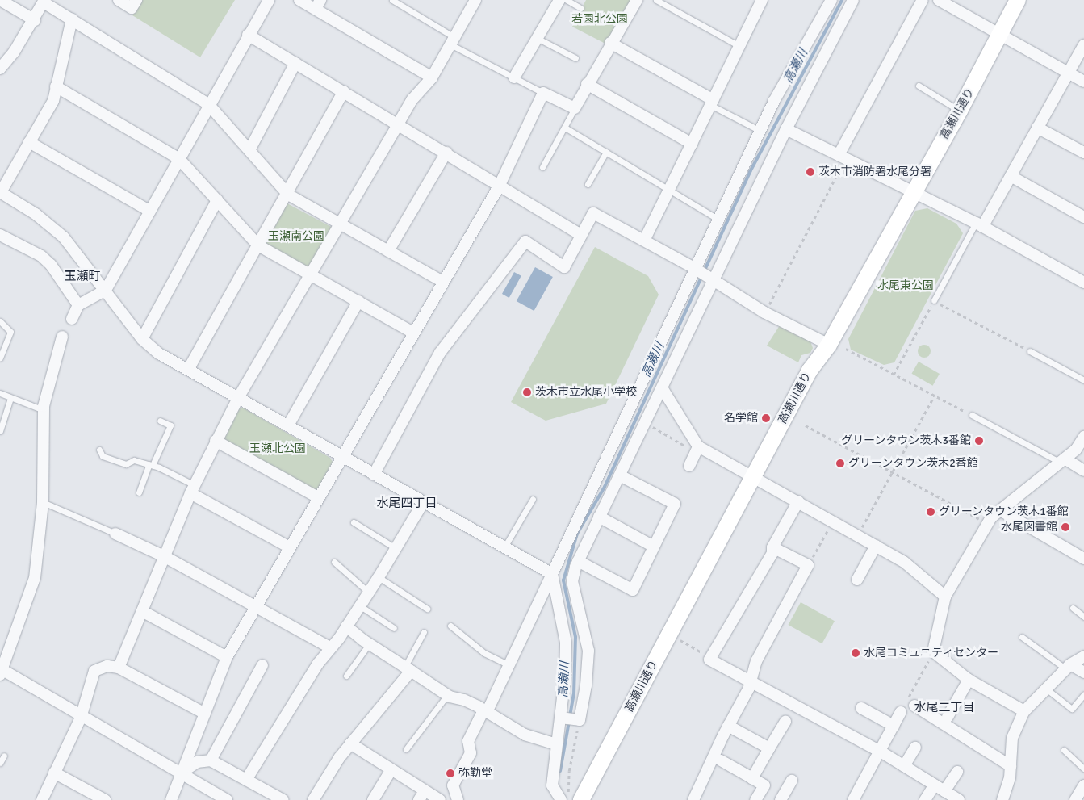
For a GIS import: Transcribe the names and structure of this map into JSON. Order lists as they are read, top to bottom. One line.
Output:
{"streets":{"street":["高瀬川通り"]},"districts":["玉瀬町","水尾四丁目","水尾二丁目"],"water":["高瀬川"],"parks":["若園北公園","玉瀬南公園","水尾東公園","玉瀬北公園"],"places":["茨木市消防署水尾分署","茨木市立水尾小学校","名学館","グリーンタウン茨木3番館","グリーンタウン茨木2番館","グリーンタウン茨木1番館","水尾図書館","水尾コミュニティセンター","弥勒堂"]}
